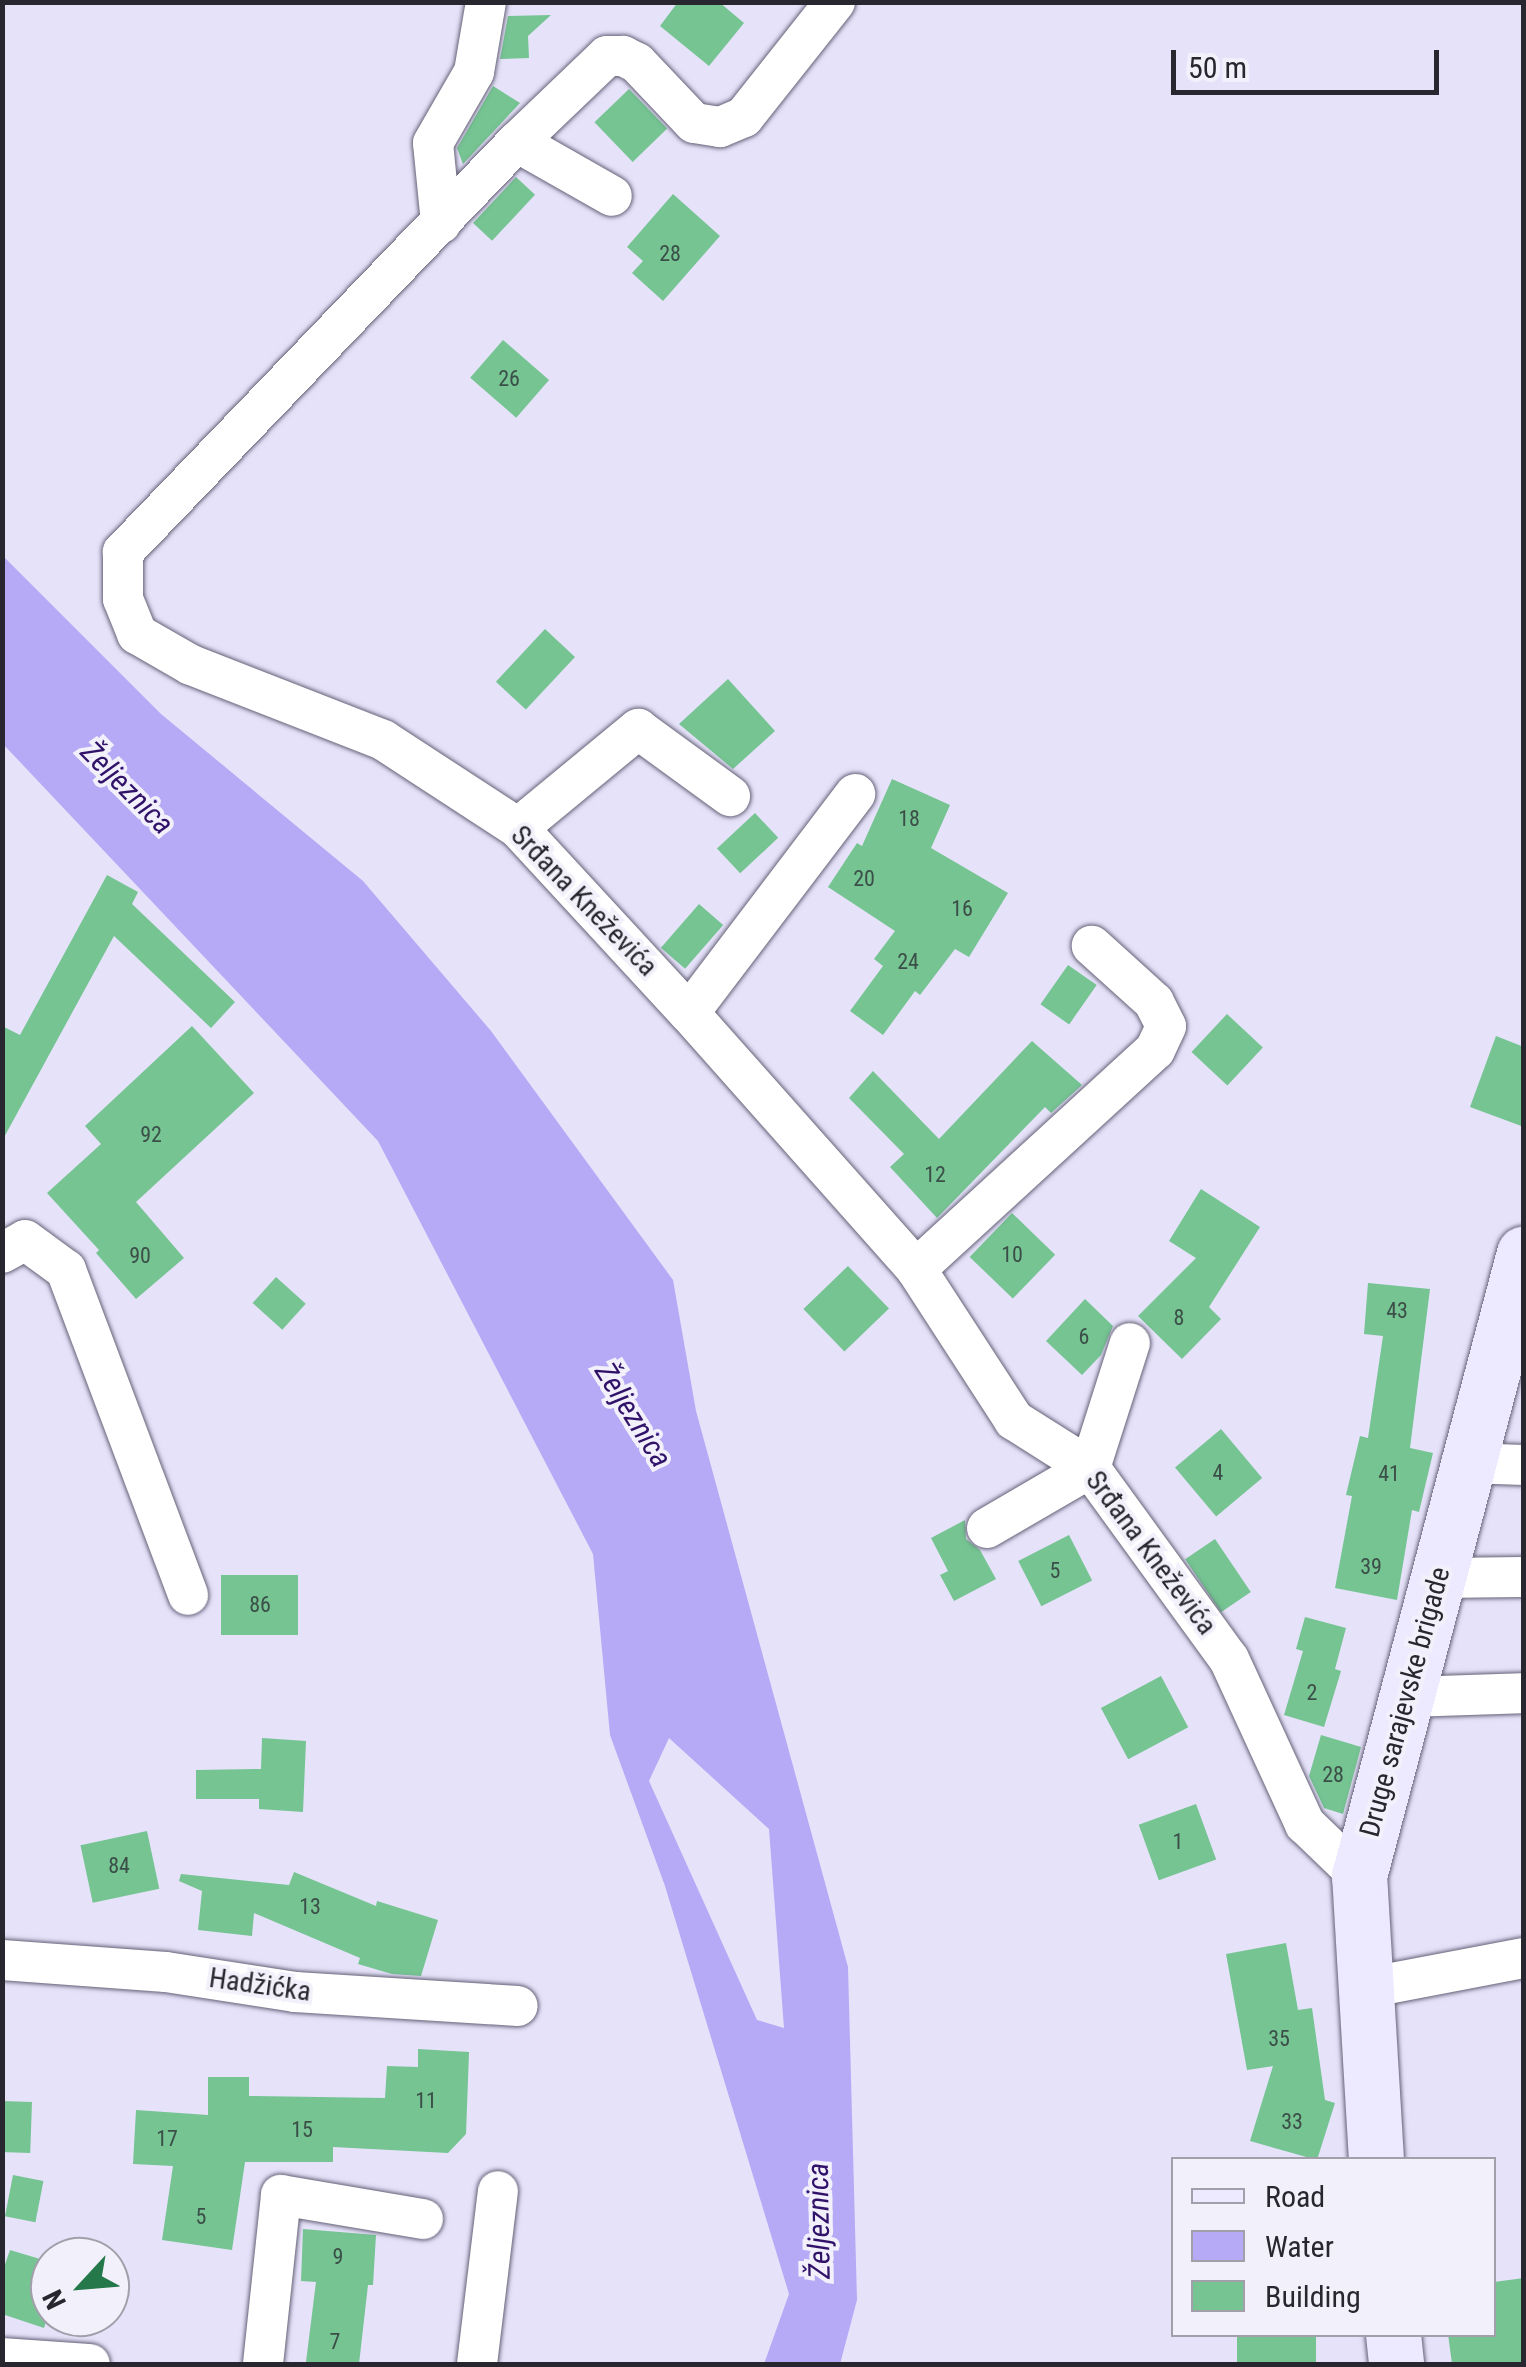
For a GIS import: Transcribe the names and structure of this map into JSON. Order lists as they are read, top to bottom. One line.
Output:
{"streets":{"main road":["Druge sarajevske brigade"],"street":["Srđana Kneževića","Hadžićka"]},"crossings":[["Srđana Kneževića","Druge sarajevske brigade"]],"water":["Željeznica"],"house_numbers":["28","26","18","20","16","24","92","12","10","90","43","8","6","4","41","39","5","86","2","28","1","84","13","35","11","33","15","17","5","9","7"],"legend":["Road","Water","Building"],"scale_bar":"50 m","north":"bottom left"}
